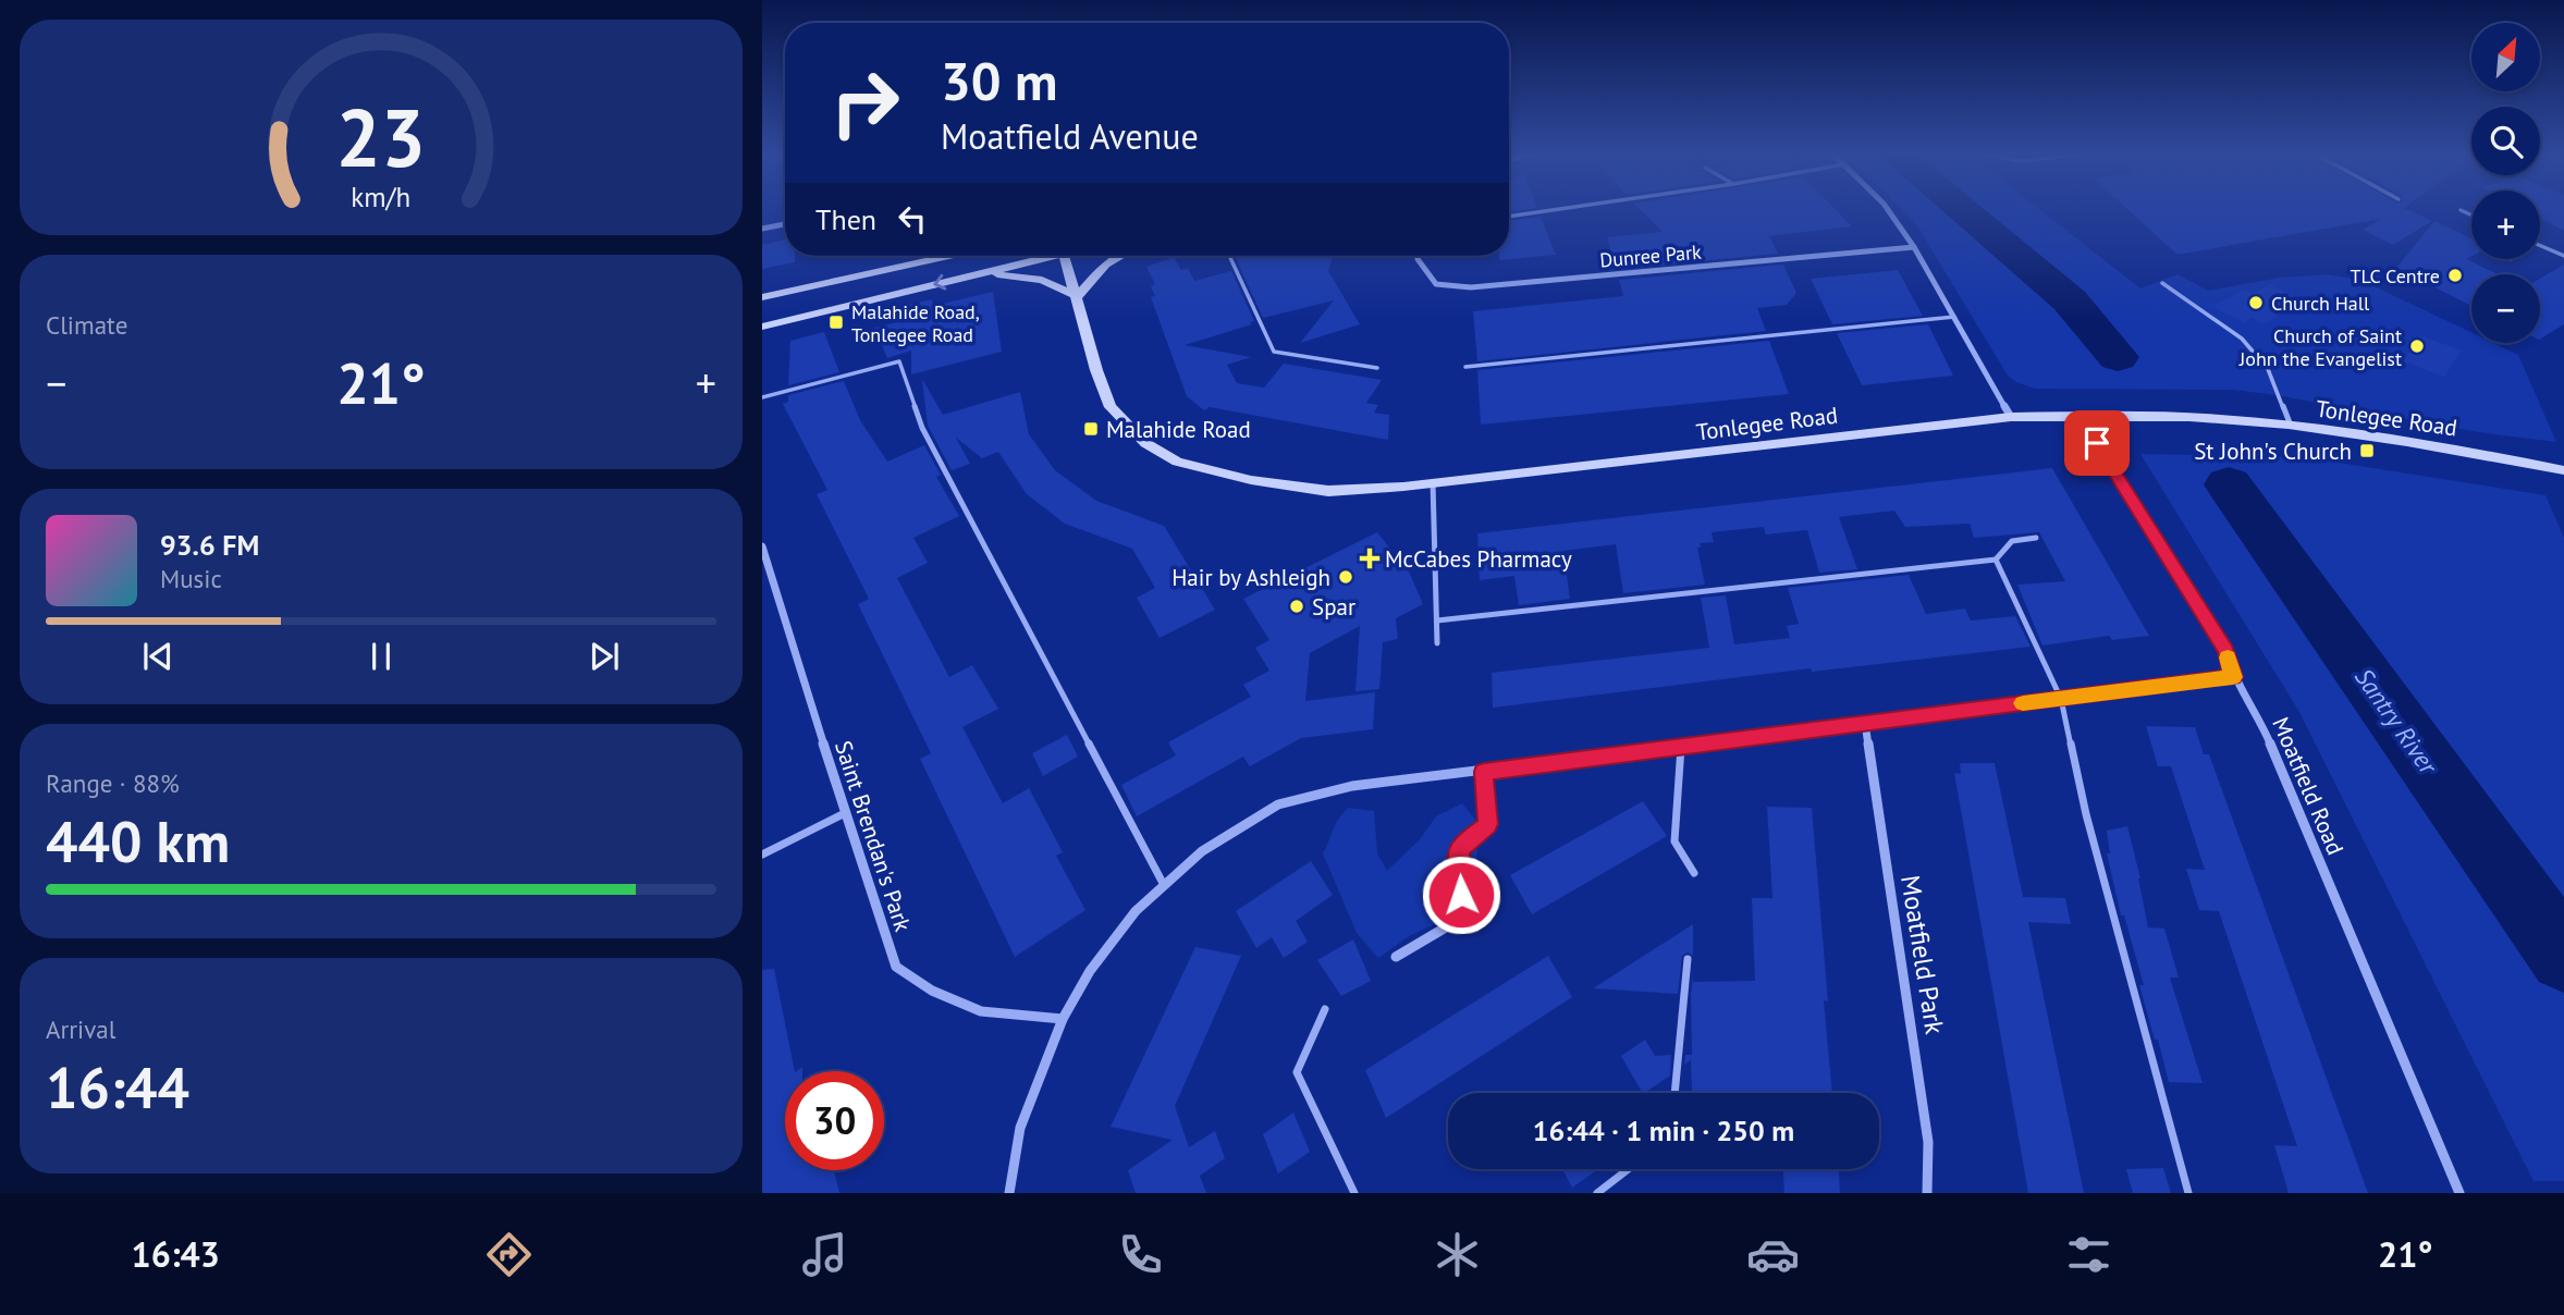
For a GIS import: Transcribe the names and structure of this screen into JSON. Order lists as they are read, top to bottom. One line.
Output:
{"streets":{"main road":["Tonlegee Road"],"street":["Dunree Park","Moatfield Road","Saint Brendan's Park","Moatfield Park"]},"crossings":[["Tonlegee Road","Moatfield Road"]],"water":["Santry River"],"places":{"other":["TLC Centre","Church Hall","Church of Saint John the Evangelist","Hair by Ashleigh","Spar"],"transit":["Malahide Road, Tonlegee Road","Malahide Road","St John's Church"],"health":["McCabes Pharmacy"]},"north":"top right","page":{"map_buttons":["+","−"],"turn":["30 m","Moatfield Avenue"],"then":"Then","tile":["Climate",["Range · 88%","440 km"],["Arrival","16:44"]],"heat":["−","21°","+"],"song":["93.6 FM","Music"],"limit":"30","trip":"16:44 · 1 min · 250 m","tabs":["16:43","21°"],"gauge":["23","km/h"]}}
